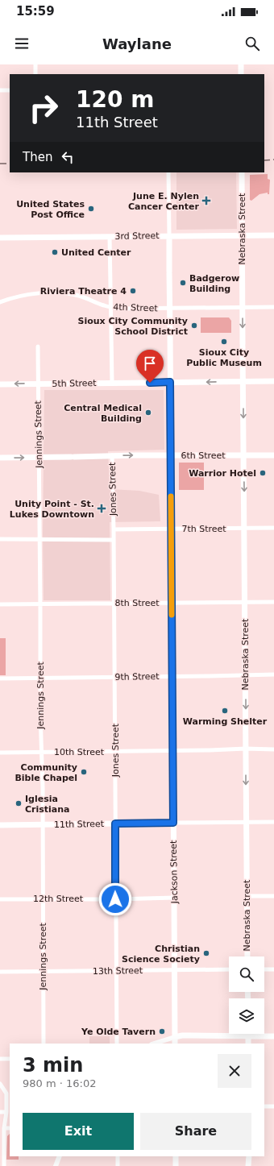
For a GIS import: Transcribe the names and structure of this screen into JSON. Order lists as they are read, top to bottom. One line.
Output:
{"streets":{"main road":["Nebraska Street","3rd Street","5th Street","6th Street","11th Street","Jackson Street"],"street":["4th Street","Jennings Street","Jones Street","7th Street","8th Street","9th Street","10th Street","12th Street","13th Street"]},"crossings":[["Nebraska Street","3rd Street"],["Nebraska Street","4th Street"],["Nebraska Street","5th Street"],["Nebraska Street","6th Street"],["Nebraska Street","7th Street"],["Nebraska Street","8th Street"],["Nebraska Street","9th Street"],["Nebraska Street","10th Street"],["Nebraska Street","11th Street"],["3rd Street","Jackson Street"],["4th Street","Jackson Street"],["5th Street","Jennings Street"],["5th Street","Jackson Street"],["Jennings Street","6th Street"],["Jennings Street","8th Street"],["Jennings Street","9th Street"],["Jennings Street","10th Street"],["Jennings Street","11th Street"],["Jennings Street","12th Street"],["Jennings Street","13th Street"],["6th Street","Jones Street"],["6th Street","Jackson Street"],["Jones Street","7th Street"],["Jones Street","8th Street"],["Jones Street","9th Street"],["Jones Street","10th Street"],["Jones Street","11th Street"],["Jones Street","12th Street"],["Jones Street","13th Street"],["7th Street","Jackson Street"],["8th Street","Jackson Street"],["9th Street","Jackson Street"],["10th Street","Jackson Street"],["11th Street","Jackson Street"],["Jackson Street","12th Street"],["Jackson Street","13th Street"]],"one_way":["Nebraska Street","5th Street","6th Street"],"places":{"health":["June E. Nylen Cancer Center","Unity Point - St. Lukes Downtown"],"other":["United States Post Office","United Center","Badgerow Building","Riviera Theatre 4","Sioux City Community School District","Sioux City Public Museum","Central Medical Building","Warrior Hotel","Warming Shelter","Community Bible Chapel","Iglesia Cristiana","Christian Science Society","Ye Olde Tavern"]},"page":{"status":"15:59","header":"Waylane","turn":["120 m","11th Street"],"then":"Then","heading":["3 min","980 m · 16:02"],"buttons":["Exit","Share"]}}
